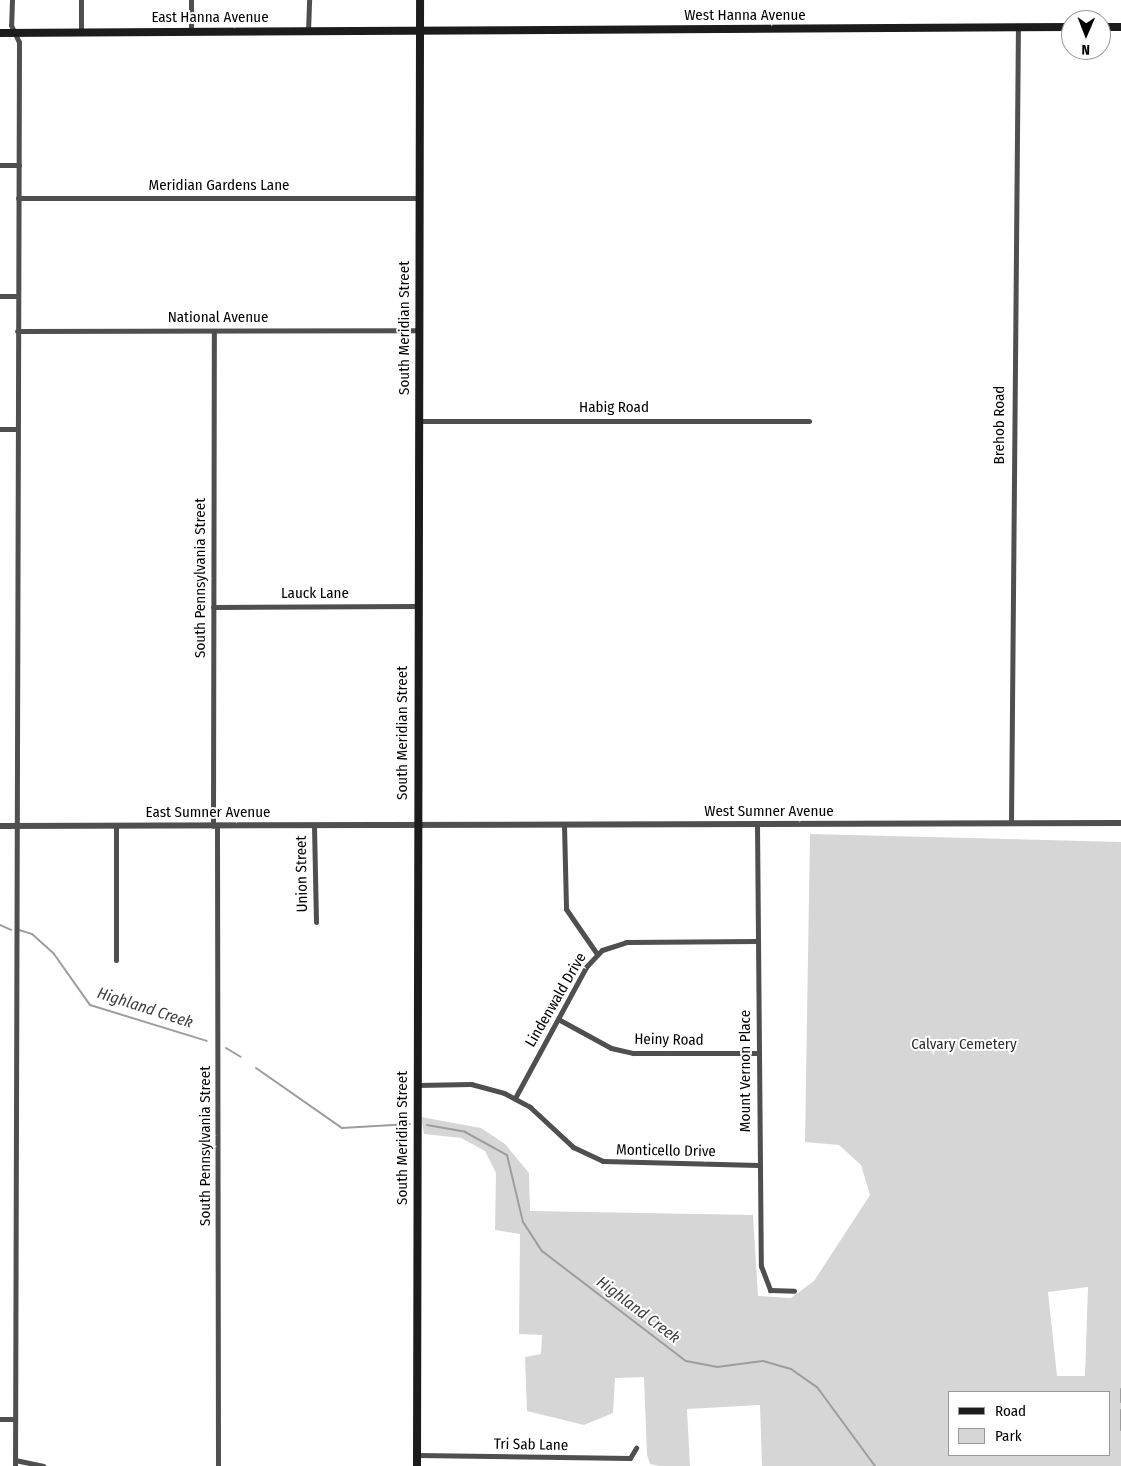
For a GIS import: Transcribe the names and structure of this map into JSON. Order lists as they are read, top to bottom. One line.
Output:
{"streets":{"main road":["West Hanna Avenue","East Hanna Avenue","South Meridian Street"],"street":["Meridian Gardens Lane","National Avenue","Habig Road","Brehob Road","South Pennsylvania Street","Lauck Lane","West Sumner Avenue","East Sumner Avenue","Union Street","Lindenwald Drive","Heiny Road","Mount Vernon Place","Monticello Drive","Tri Sab Lane"]},"crossings":[["West Hanna Avenue","East Hanna Avenue"],["West Hanna Avenue","South Meridian Street"],["West Hanna Avenue","Brehob Road"],["East Hanna Avenue","South Meridian Street"],["Meridian Gardens Lane","South Meridian Street"],["National Avenue","South Meridian Street"],["National Avenue","South Pennsylvania Street"],["South Meridian Street","Habig Road"],["South Meridian Street","Lauck Lane"],["South Meridian Street","West Sumner Avenue"],["South Meridian Street","East Sumner Avenue"],["South Meridian Street","Monticello Drive"],["South Meridian Street","Tri Sab Lane"],["Brehob Road","West Sumner Avenue"],["South Pennsylvania Street","Lauck Lane"],["South Pennsylvania Street","East Sumner Avenue"],["West Sumner Avenue","East Sumner Avenue"],["West Sumner Avenue","Mount Vernon Place"],["East Sumner Avenue","Union Street"],["Lindenwald Drive","Heiny Road"],["Lindenwald Drive","Mount Vernon Place"],["Lindenwald Drive","Monticello Drive"],["Heiny Road","Mount Vernon Place"],["Mount Vernon Place","Monticello Drive"]],"water":["Highland Creek"],"parks":["Calvary Cemetery"],"legend":["Road","Park"],"north":"bottom"}
